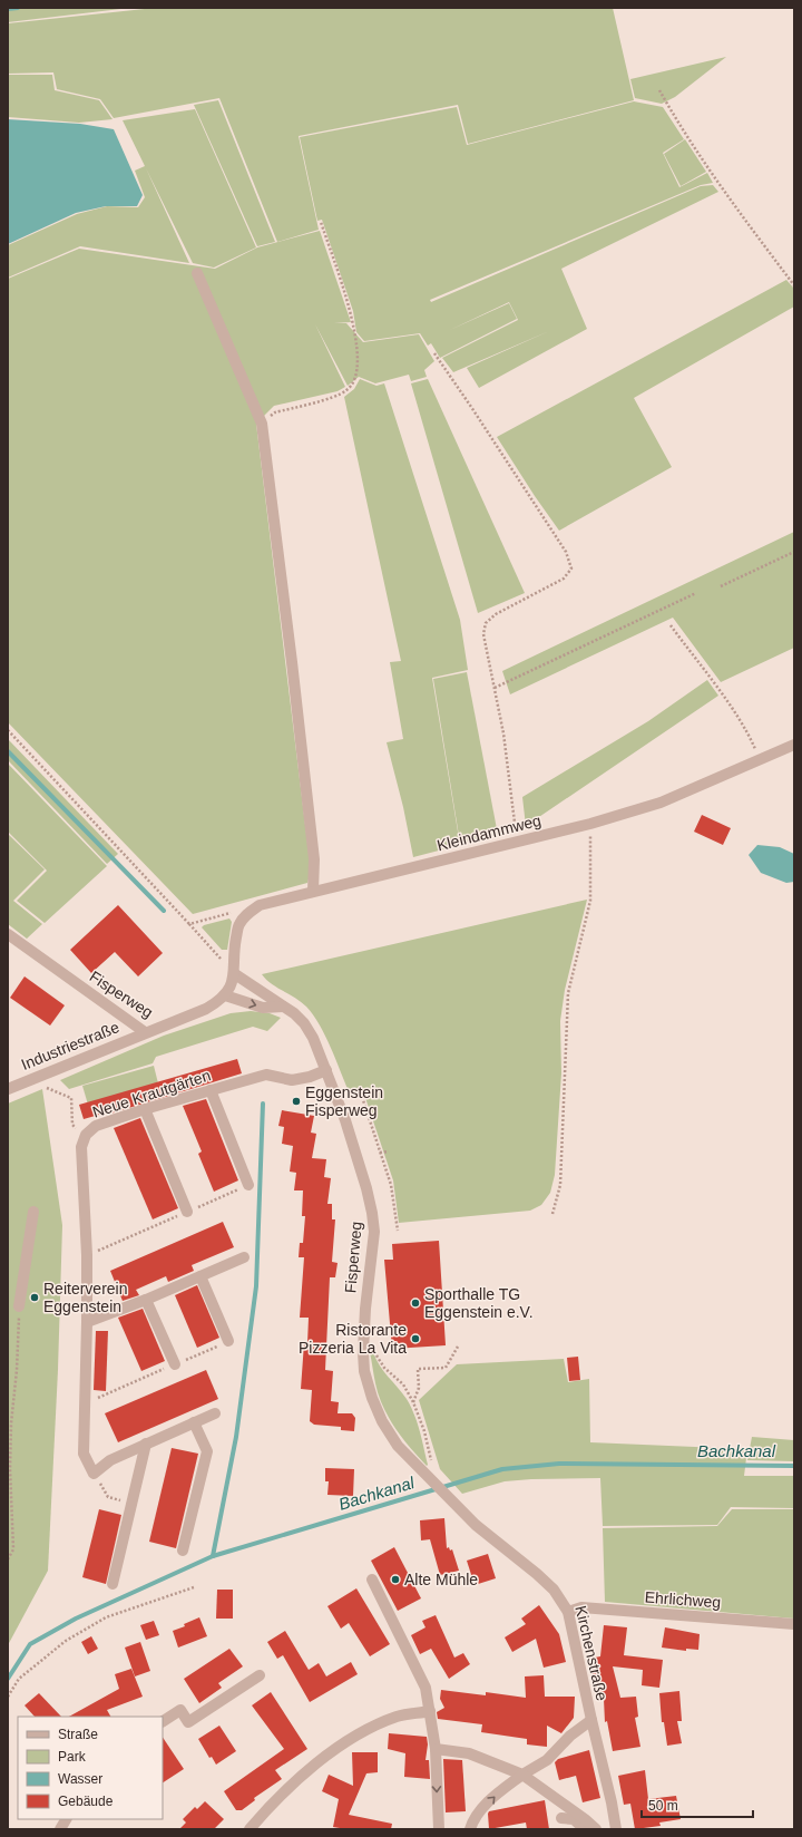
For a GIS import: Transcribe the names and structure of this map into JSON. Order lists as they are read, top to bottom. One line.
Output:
{"streets":{"street":["Kleindammweg","Fisperweg","Industriestraße","Neue Krautgärten","Ehrlichweg","Kirchenstraße"]},"crossings":[["Kleindammweg","Fisperweg"],["Fisperweg","Industriestraße"],["Fisperweg","Neue Krautgärten"],["Fisperweg","Kirchenstraße"],["Ehrlichweg","Kirchenstraße"]],"water":["Bachkanal"],"places":["Eggenstein Fisperweg","Reiterverein Eggenstein","Sporthalle TG Eggenstein e.V.","Ristorante Pizzeria La Vita","Alte Mühle"],"legend":["Straße","Park","Wasser","Gebäude"],"scale_bar":"50 m"}
